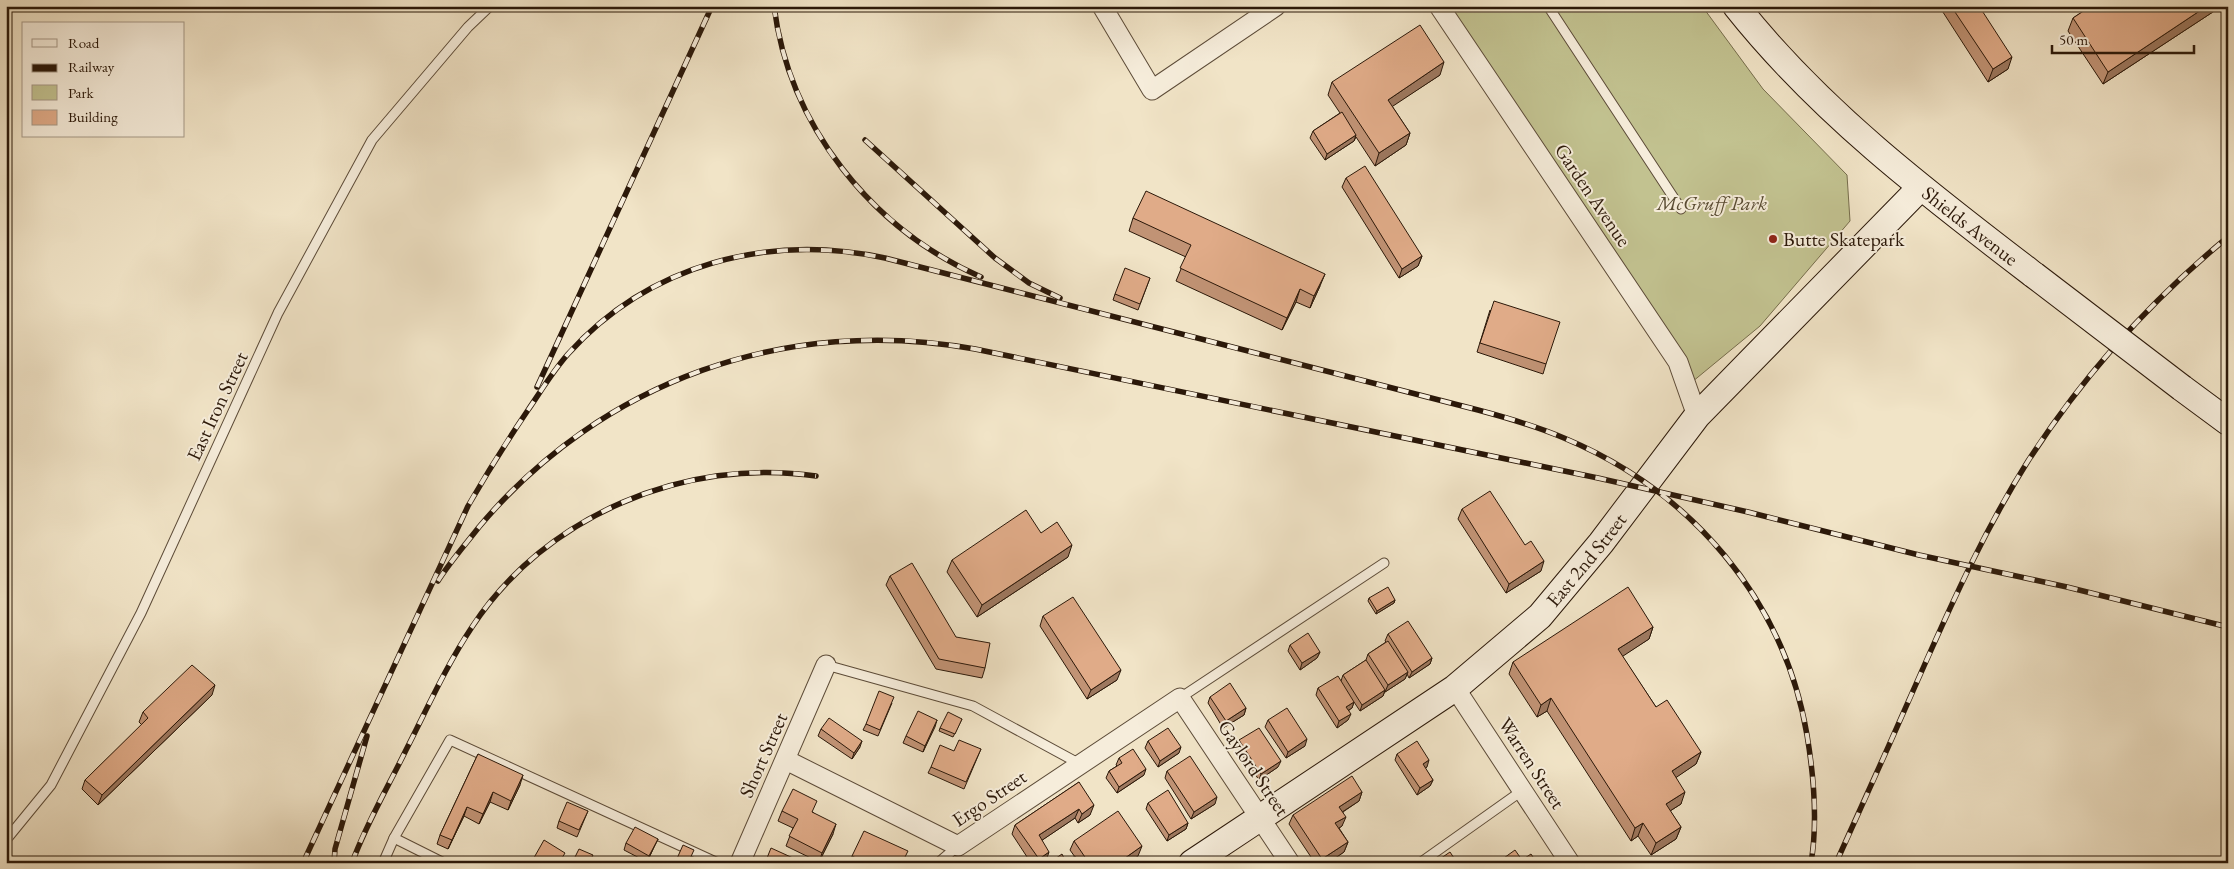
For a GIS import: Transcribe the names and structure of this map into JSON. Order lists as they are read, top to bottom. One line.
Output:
{"streets":{"street":["Garden Avenue","Shields Avenue","East 2nd Street","Short Street","Warren Street","Gaylord Street","Ergo Street"],"lane":["East Iron Street"]},"crossings":[["Garden Avenue","East 2nd Street"],["Shields Avenue","East 2nd Street"],["East 2nd Street","Warren Street"],["East 2nd Street","Gaylord Street"],["Short Street","Ergo Street"],["Gaylord Street","Ergo Street"]],"parks":["McGruff Park"],"places":["Butte Skatepark"],"legend":["Road","Railway","Park","Building"],"scale_bar":"50 m"}
